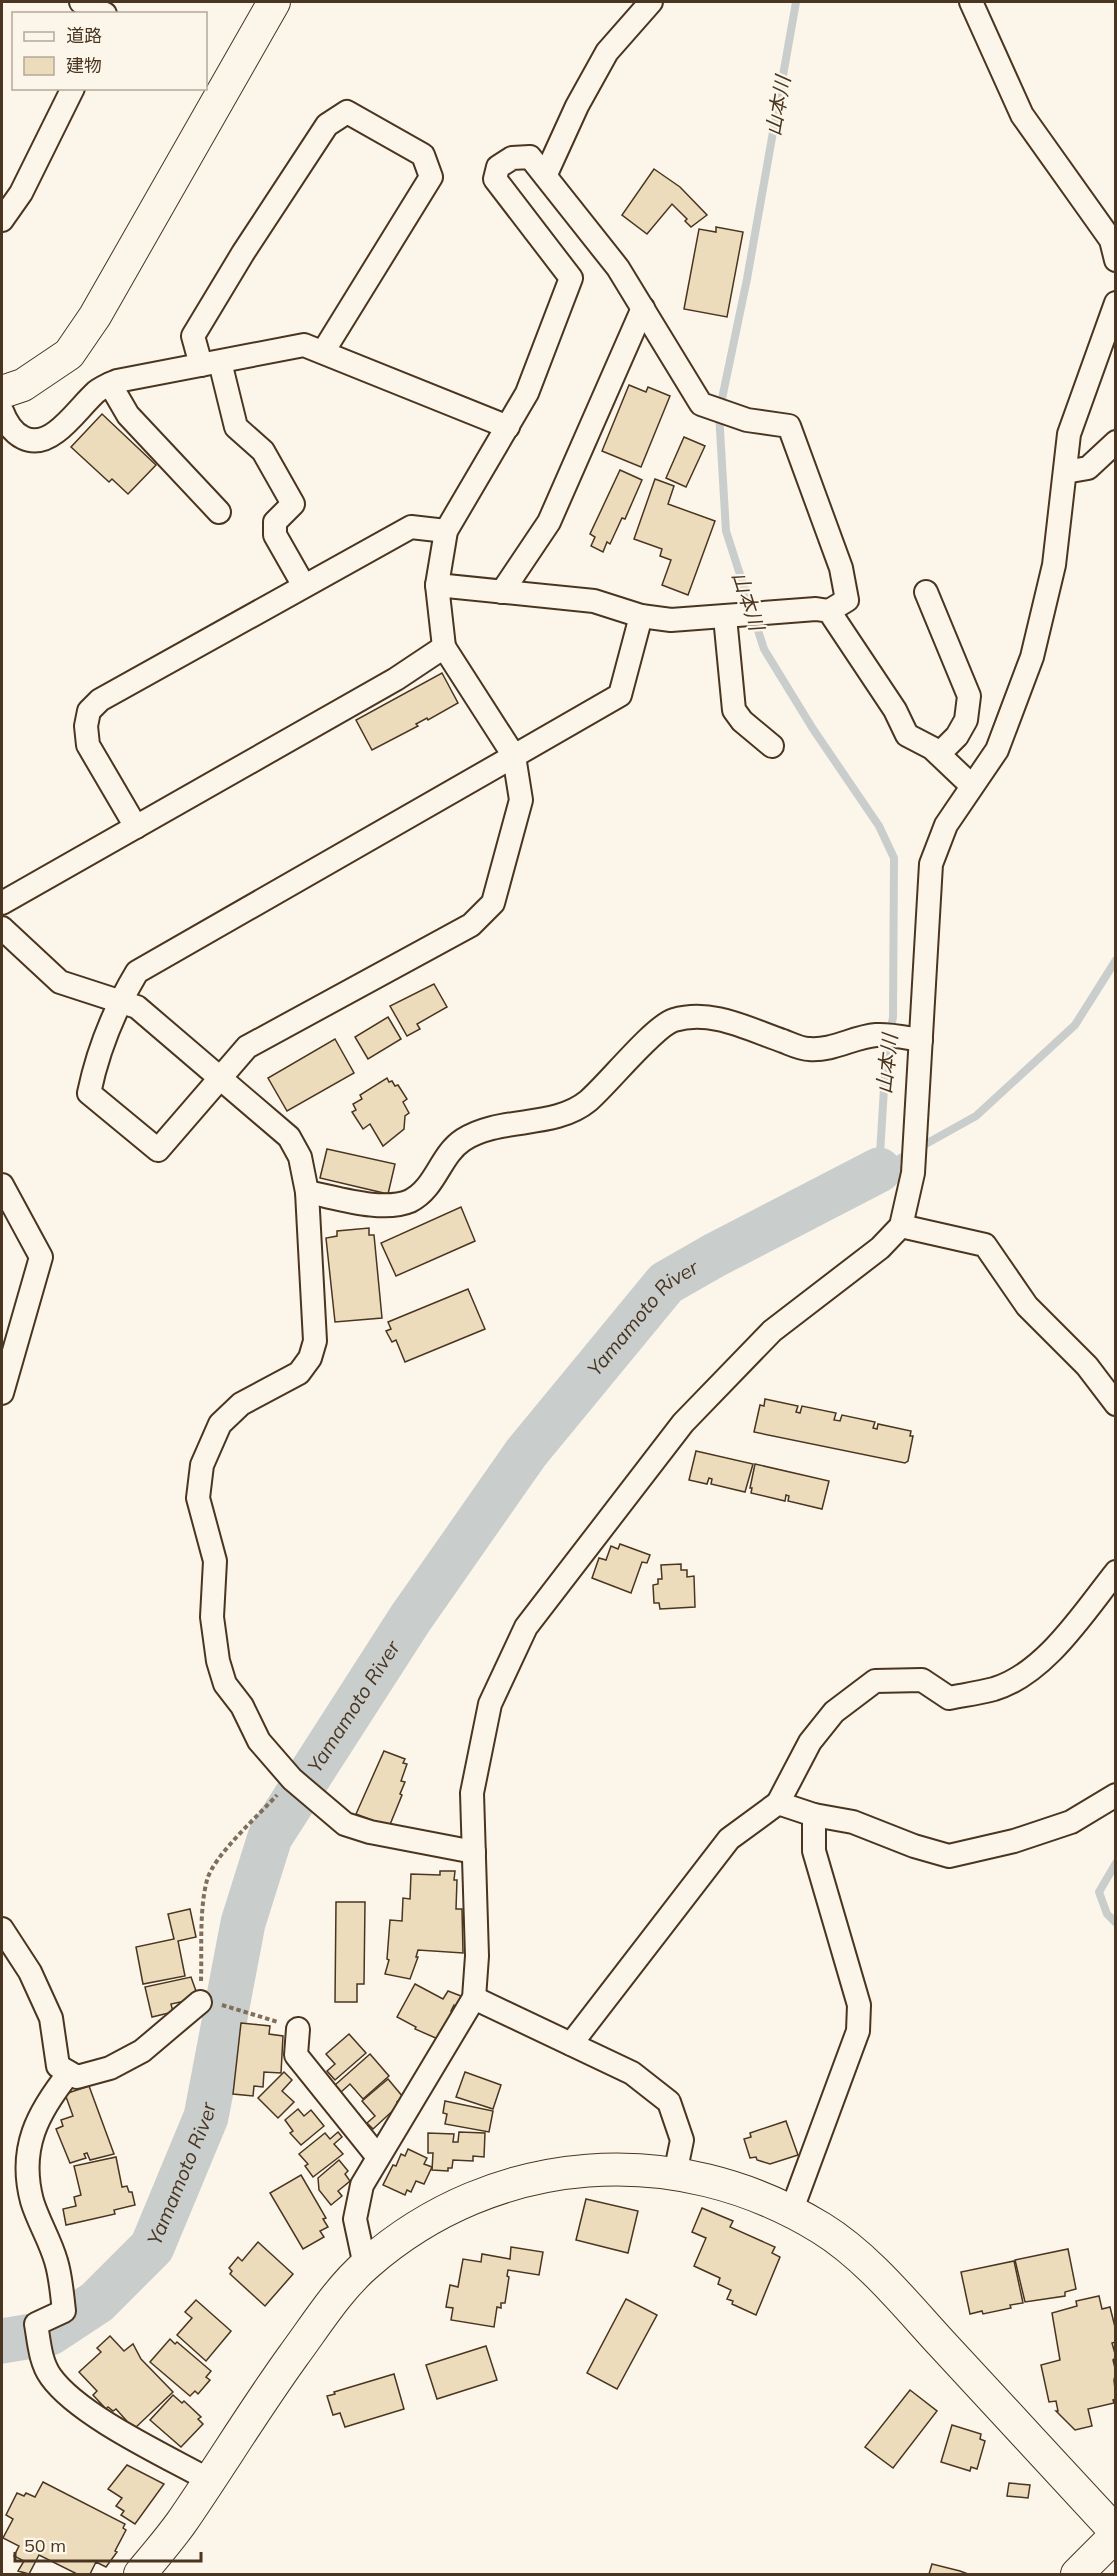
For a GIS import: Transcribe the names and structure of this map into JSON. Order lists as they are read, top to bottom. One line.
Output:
{"water":["山本川","Yamamoto River"],"legend":["道路","建物"],"scale_bar":"50 m"}
